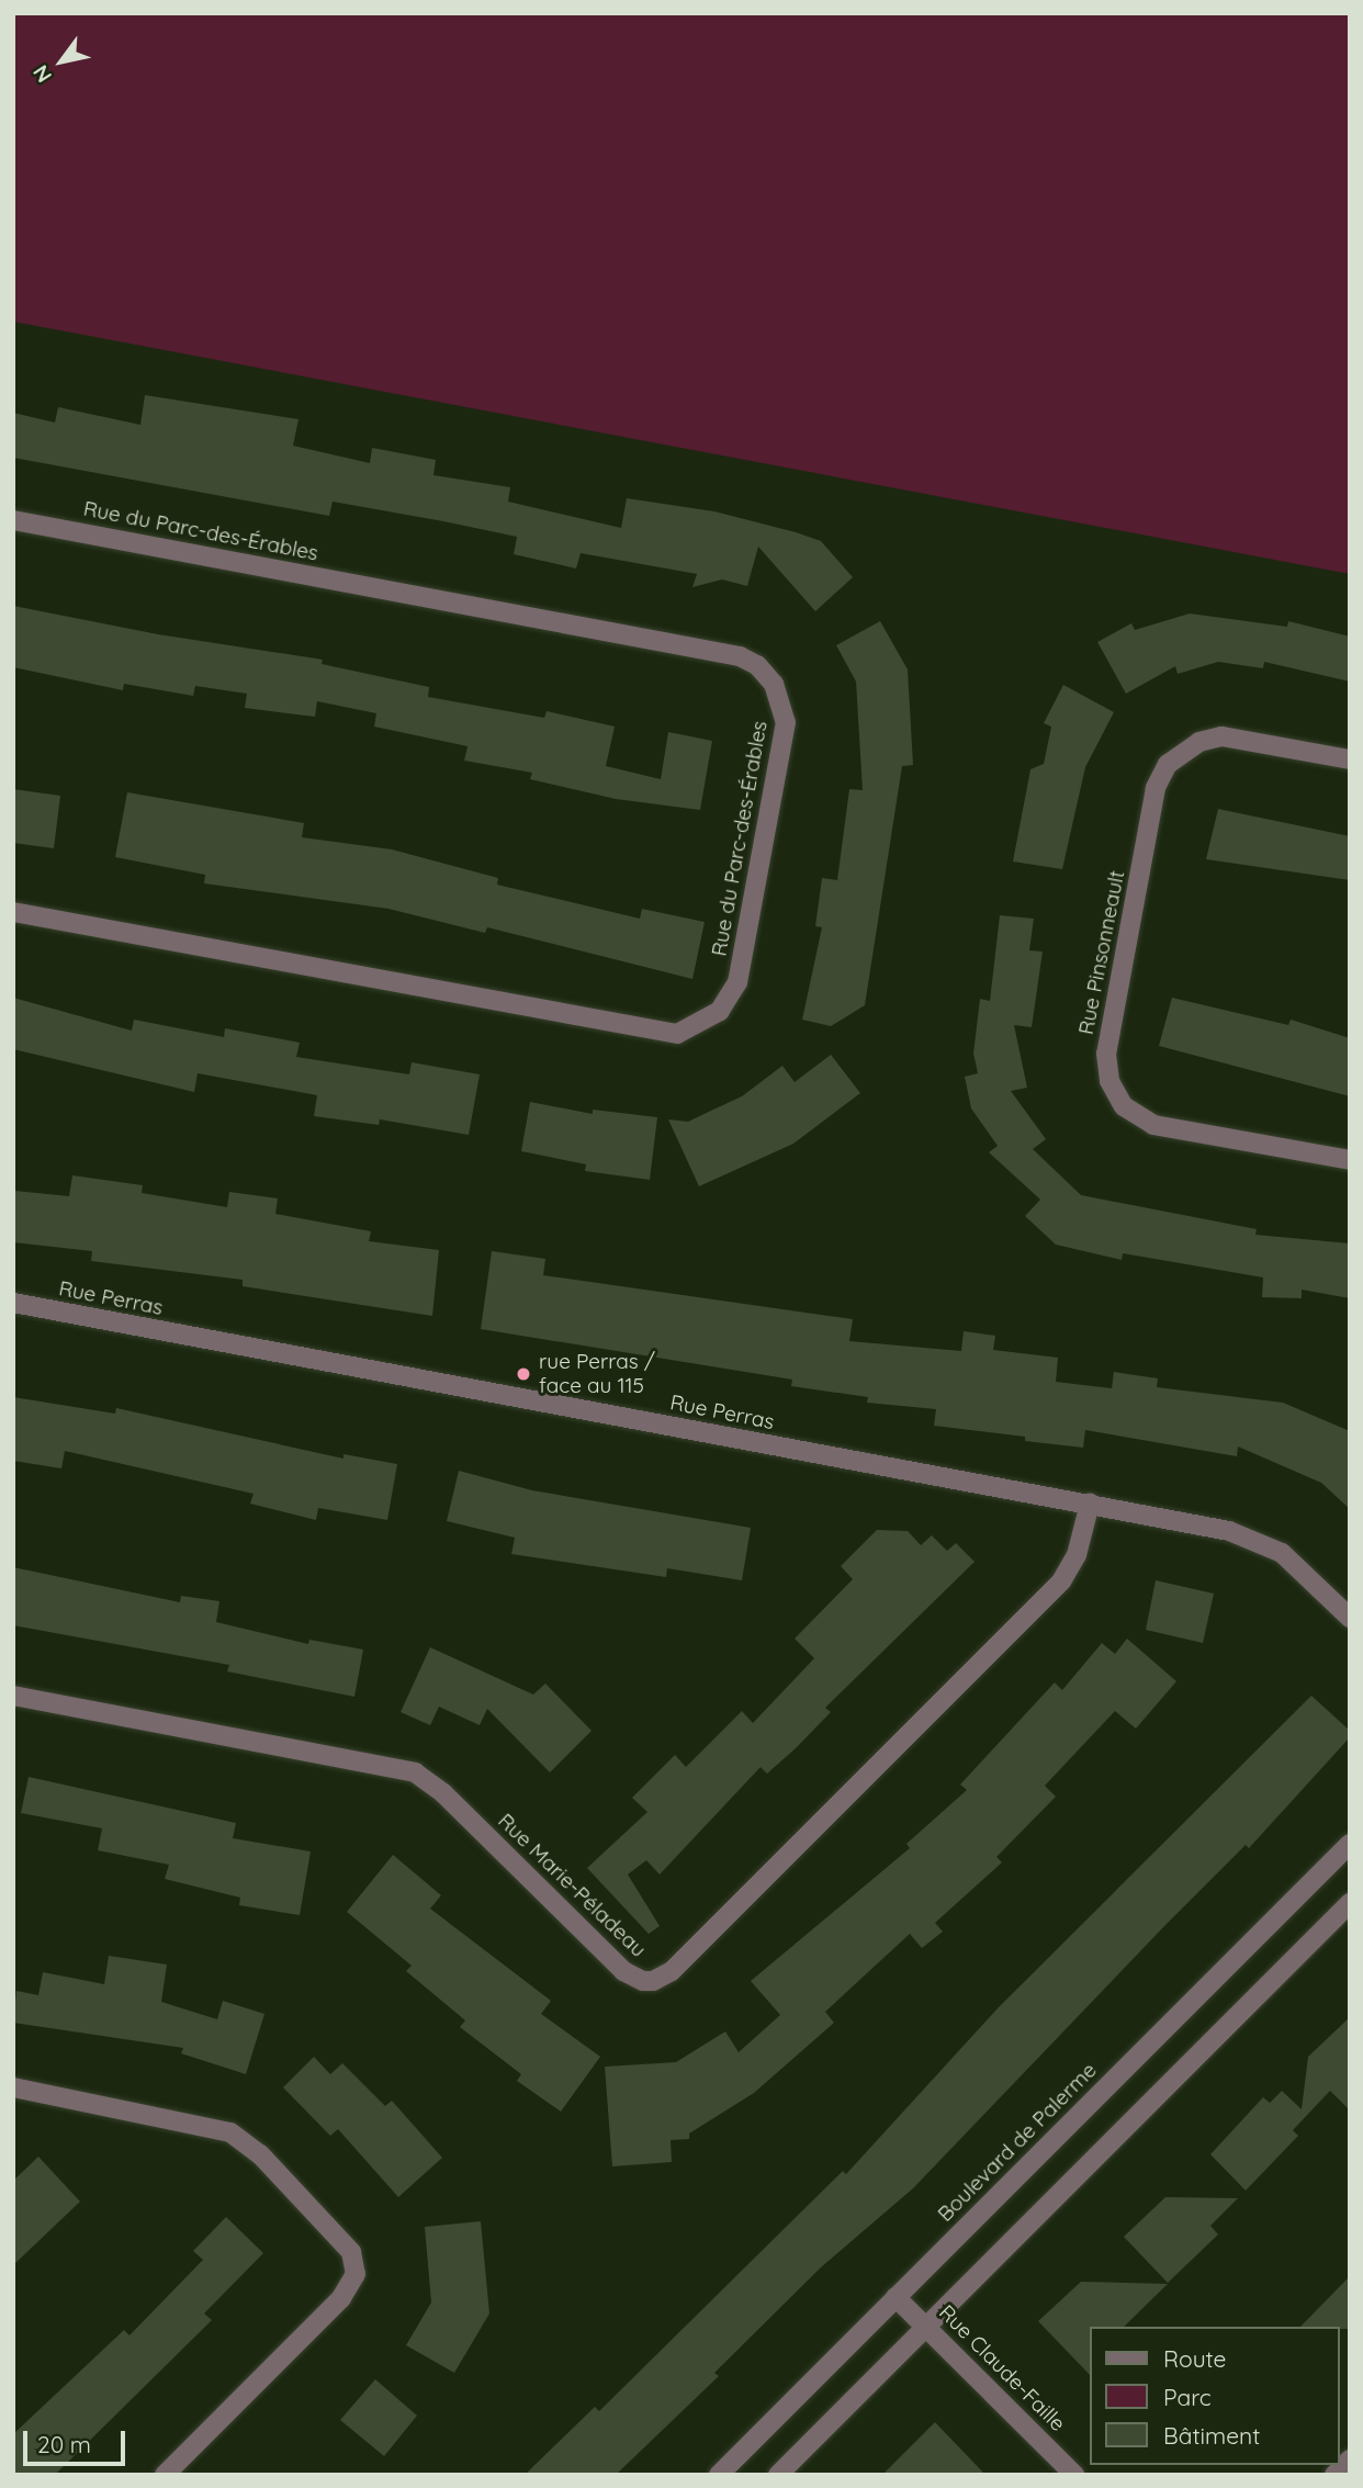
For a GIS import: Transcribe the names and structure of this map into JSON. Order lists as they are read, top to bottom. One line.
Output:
{"streets":{"street":["Rue du Parc-des-Érables","Rue Pinsonneault","Rue Perras","Rue Marie-Péladeau","Boulevard de Palerme","Rue Claude-Faille"]},"crossings":[["Rue Perras","Rue Marie-Péladeau"],["Boulevard de Palerme","Rue Claude-Faille"]],"places":["rue Perras / face au 115"],"legend":["Route","Parc","Bâtiment"],"scale_bar":"20 m","north":"bottom left"}
